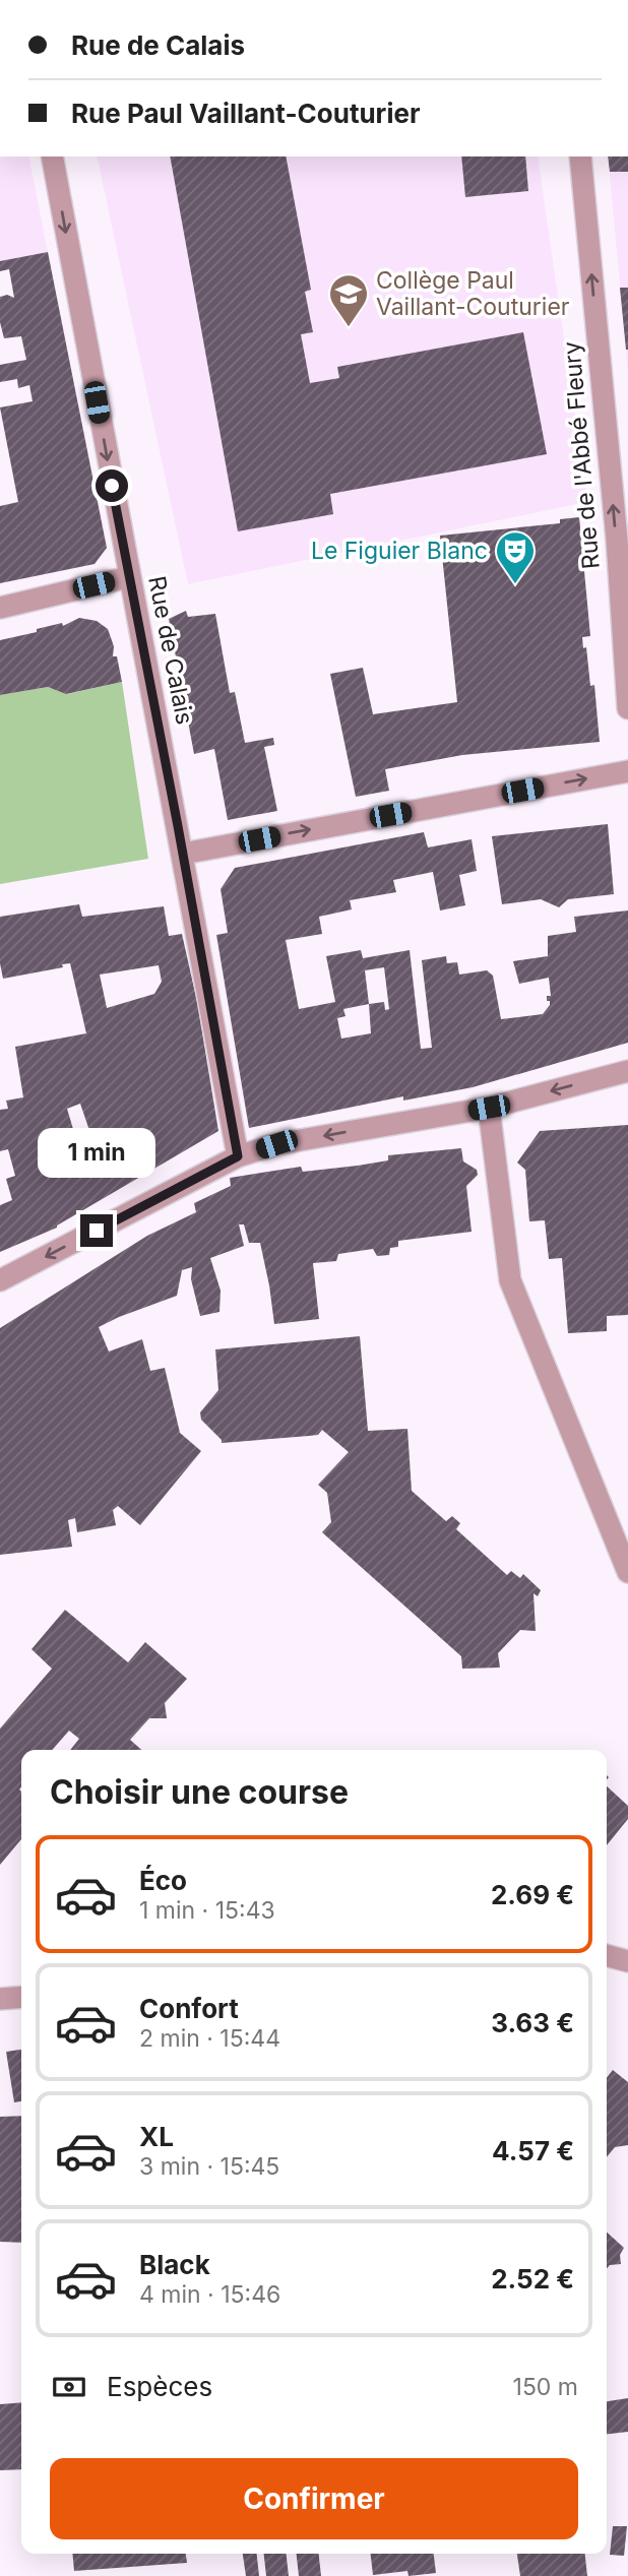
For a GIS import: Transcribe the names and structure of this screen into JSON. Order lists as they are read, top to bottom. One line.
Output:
{"streets":{"street":["Rue de l'Abbé Fleury","Rue de Calais"]},"one_way":["Rue de l'Abbé Fleury","Rue de Calais"],"places":{"school or university":["Collège Paul Vaillant-Couturier"],"theatre":["Le Figuier Blanc"]},"page":{"banner":["Rue de Calais","Rue Paul Vaillant-Couturier"],"bubble":"1 min","heading":"Choisir une course","list":[{"name":"Éco","note":"1 min · 15:43","value":"2.69 €"},{"name":"Confort","note":"2 min · 15:44","value":"3.63 €"},{"name":"XL","note":"3 min · 15:45","value":"4.57 €"},{"name":"Black","note":"4 min · 15:46","value":"2.52 €"}],"pay":["Espèces","150 m"],"buttons":"Confirmer"}}
